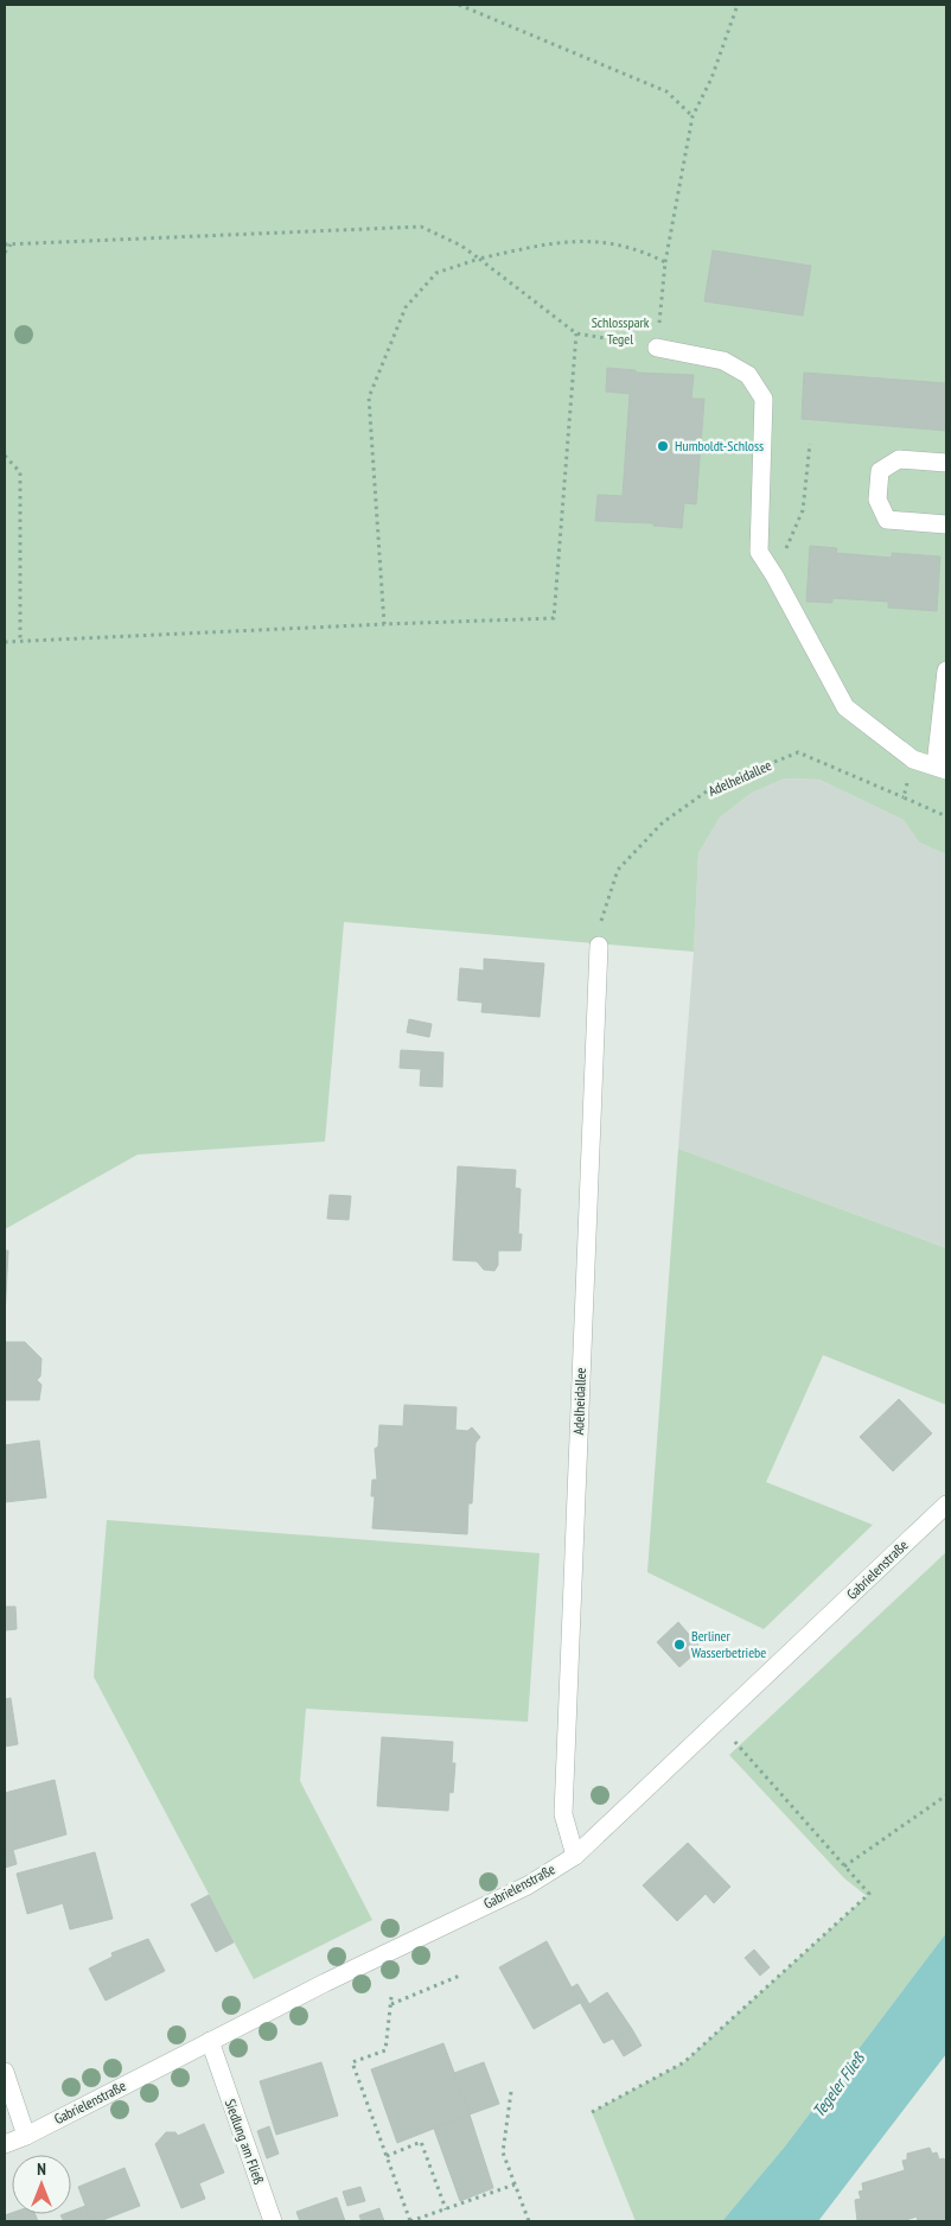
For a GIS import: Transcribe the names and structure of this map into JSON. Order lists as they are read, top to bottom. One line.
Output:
{"streets":{"street":["Adelheidallee","Gabrielenstraße","Siedlung am Fließ"]},"crossings":[["Adelheidallee","Gabrielenstraße"],["Gabrielenstraße","Siedlung am Fließ"]],"water":["Tegeler Fließ"],"parks":["Schlosspark Tegel"],"places":["Humboldt-Schloss","Berliner Wasserbetriebe"],"north":"top"}
